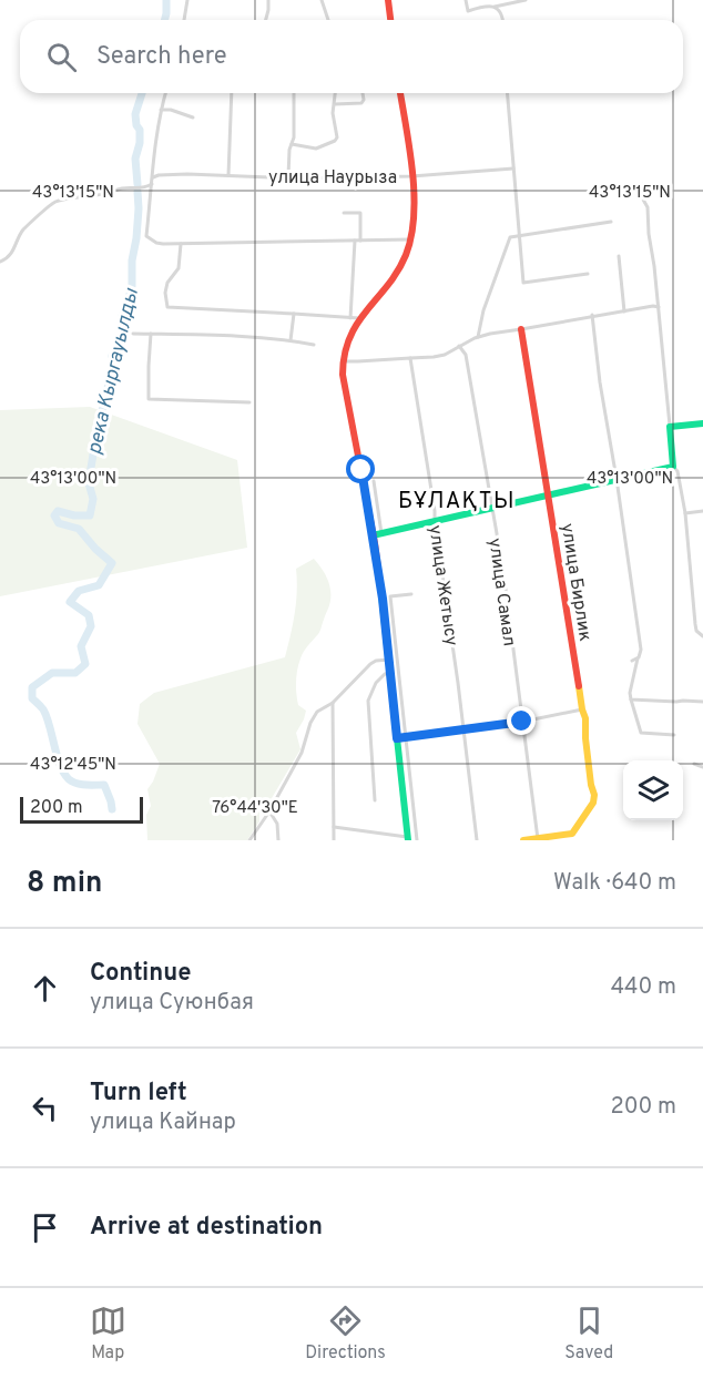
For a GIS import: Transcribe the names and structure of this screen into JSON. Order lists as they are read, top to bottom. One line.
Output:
{"streets":{"street":["улица Наурыза","улица Бирлик","улица Жетысу","улица Самал"]},"crossings":[["улица Бирлик","улица Самал"]],"districts":["БҰЛАҚТЫ"],"water":["река Кыргауылды"],"scale_bar":"200 m","page":{"search":"Search here","scale":"200 m","heading":["8 min","Walk · 640 m"],"list":[["Continue","улица Суюнбая","440 m"],["Turn left","улица Кайнар","200 m"],"Arrive at destination"],"nav":["Map","Directions","Saved"]},"coordinates":["43°13'15\"N","43°13'00\"N","43°12'45\"N","76°44'30\"E"]}
